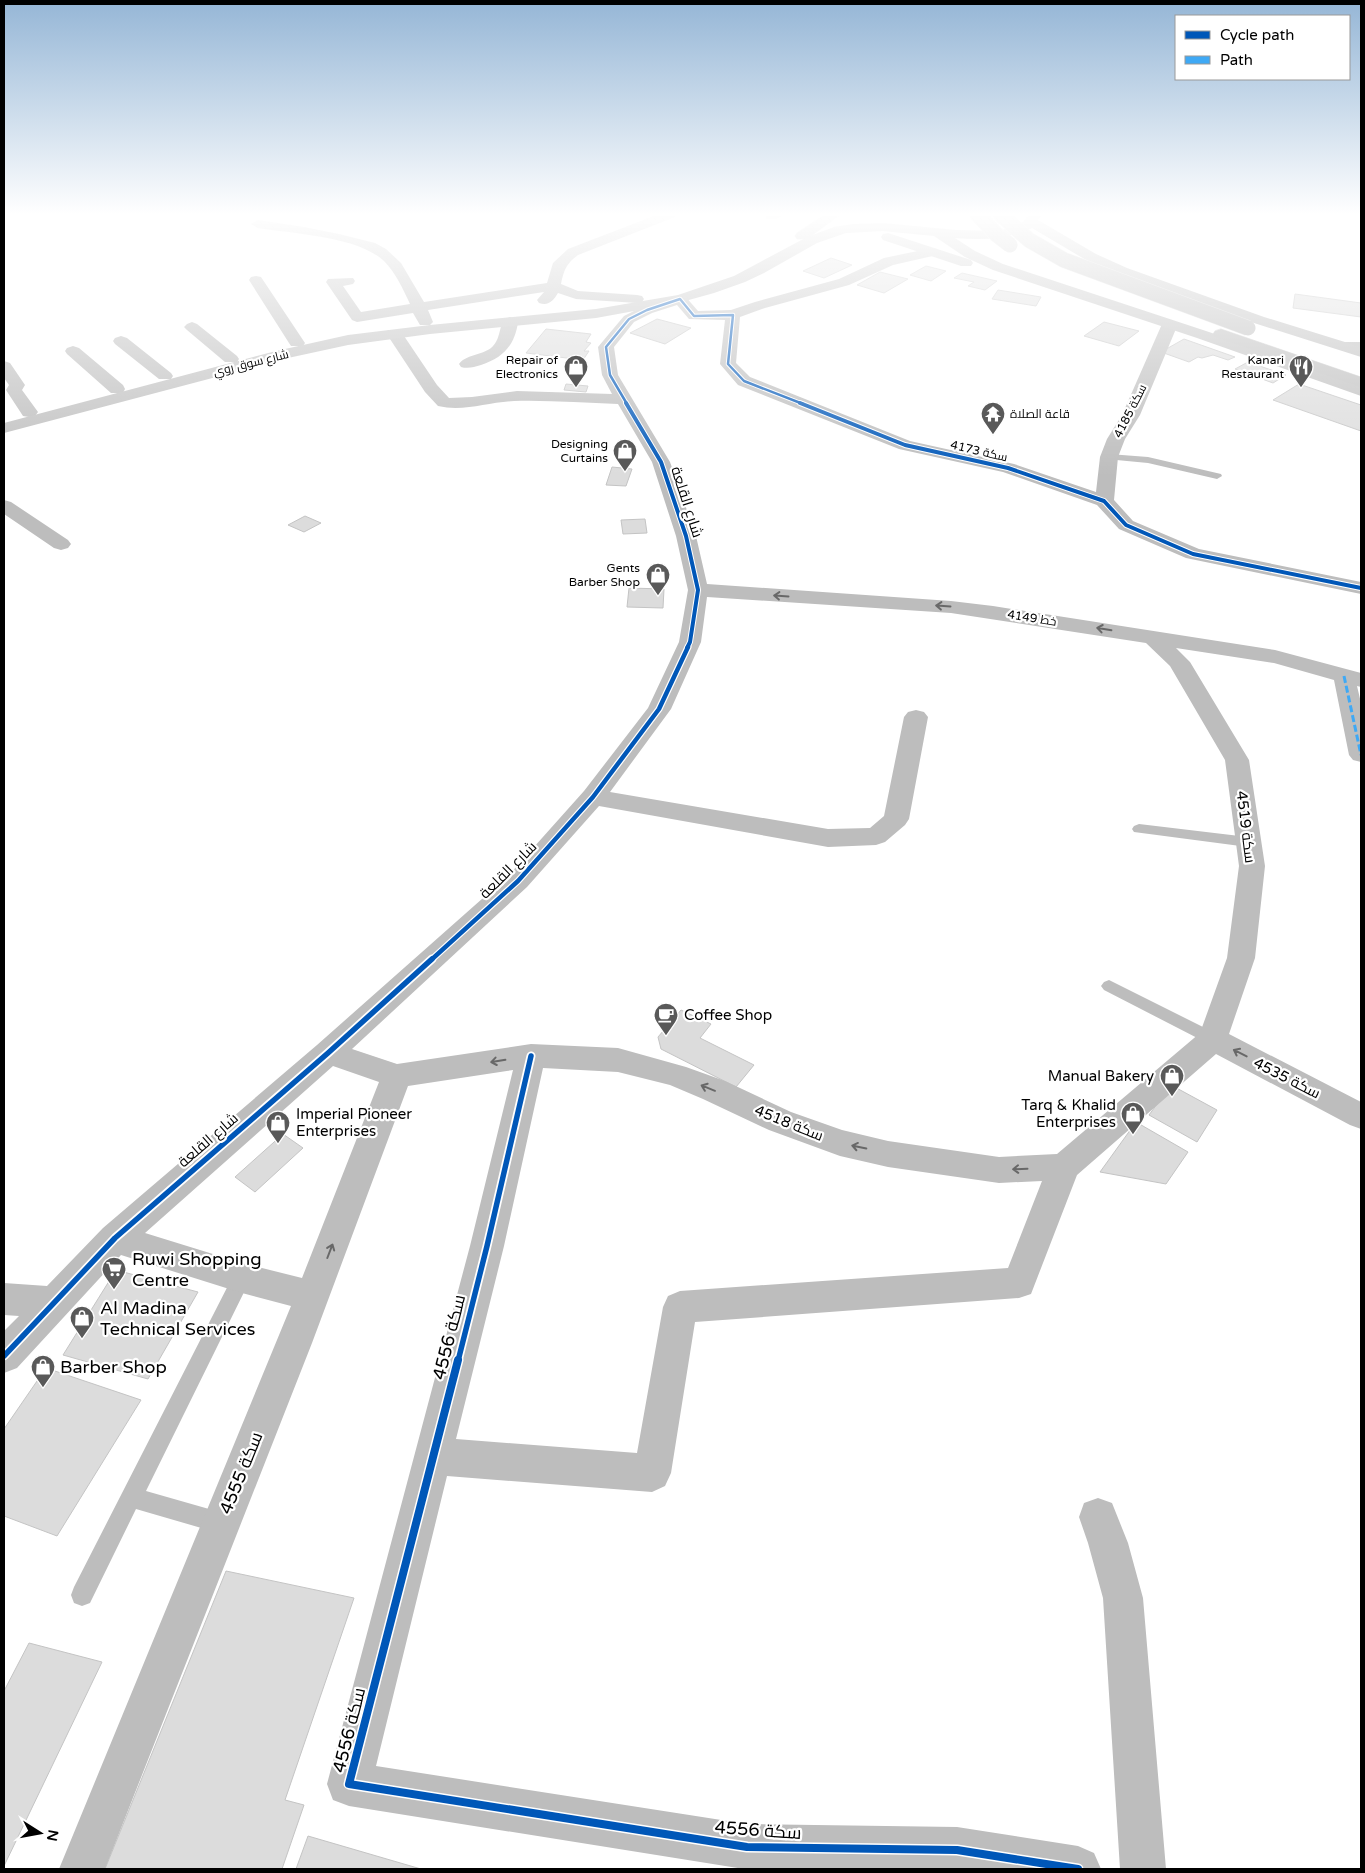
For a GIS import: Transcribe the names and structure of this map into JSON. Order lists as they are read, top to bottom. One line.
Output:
{"streets":{"main road":["شارع سوق روي"],"street":["سكة 4185","سكة 4173","شارع القلعة","4149 خط","سكة 4519","سكة 4535","سكة 4518","سكة 4556","سكة 4555"]},"crossings":[["سكة 4185","سكة 4173"],["شارع القلعة","4149 خط"],["شارع القلعة","سكة 4518"],["4149 خط","سكة 4519"],["سكة 4519","سكة 4535"],["سكة 4518","سكة 4556"],["سكة 4518","سكة 4555"]],"one_way":["4149 خط","سكة 4535","سكة 4518"],"places":{"shop":["Repair of Electronics","Designing Curtains","Gents Barber Shop","Manual Bakery","Tarq & Khalid Enterprises","Imperial Pioneer Enterprises","Al Madina Technical Services","Barber Shop"],"restaurant":["Kanari Restaurant"],"temple":["قاعة الصلاة"],"cafe":["Coffee Shop"],"supermarket":["Ruwi Shopping Centre"]},"legend":["Cycle path","Path"],"north":"right"}
